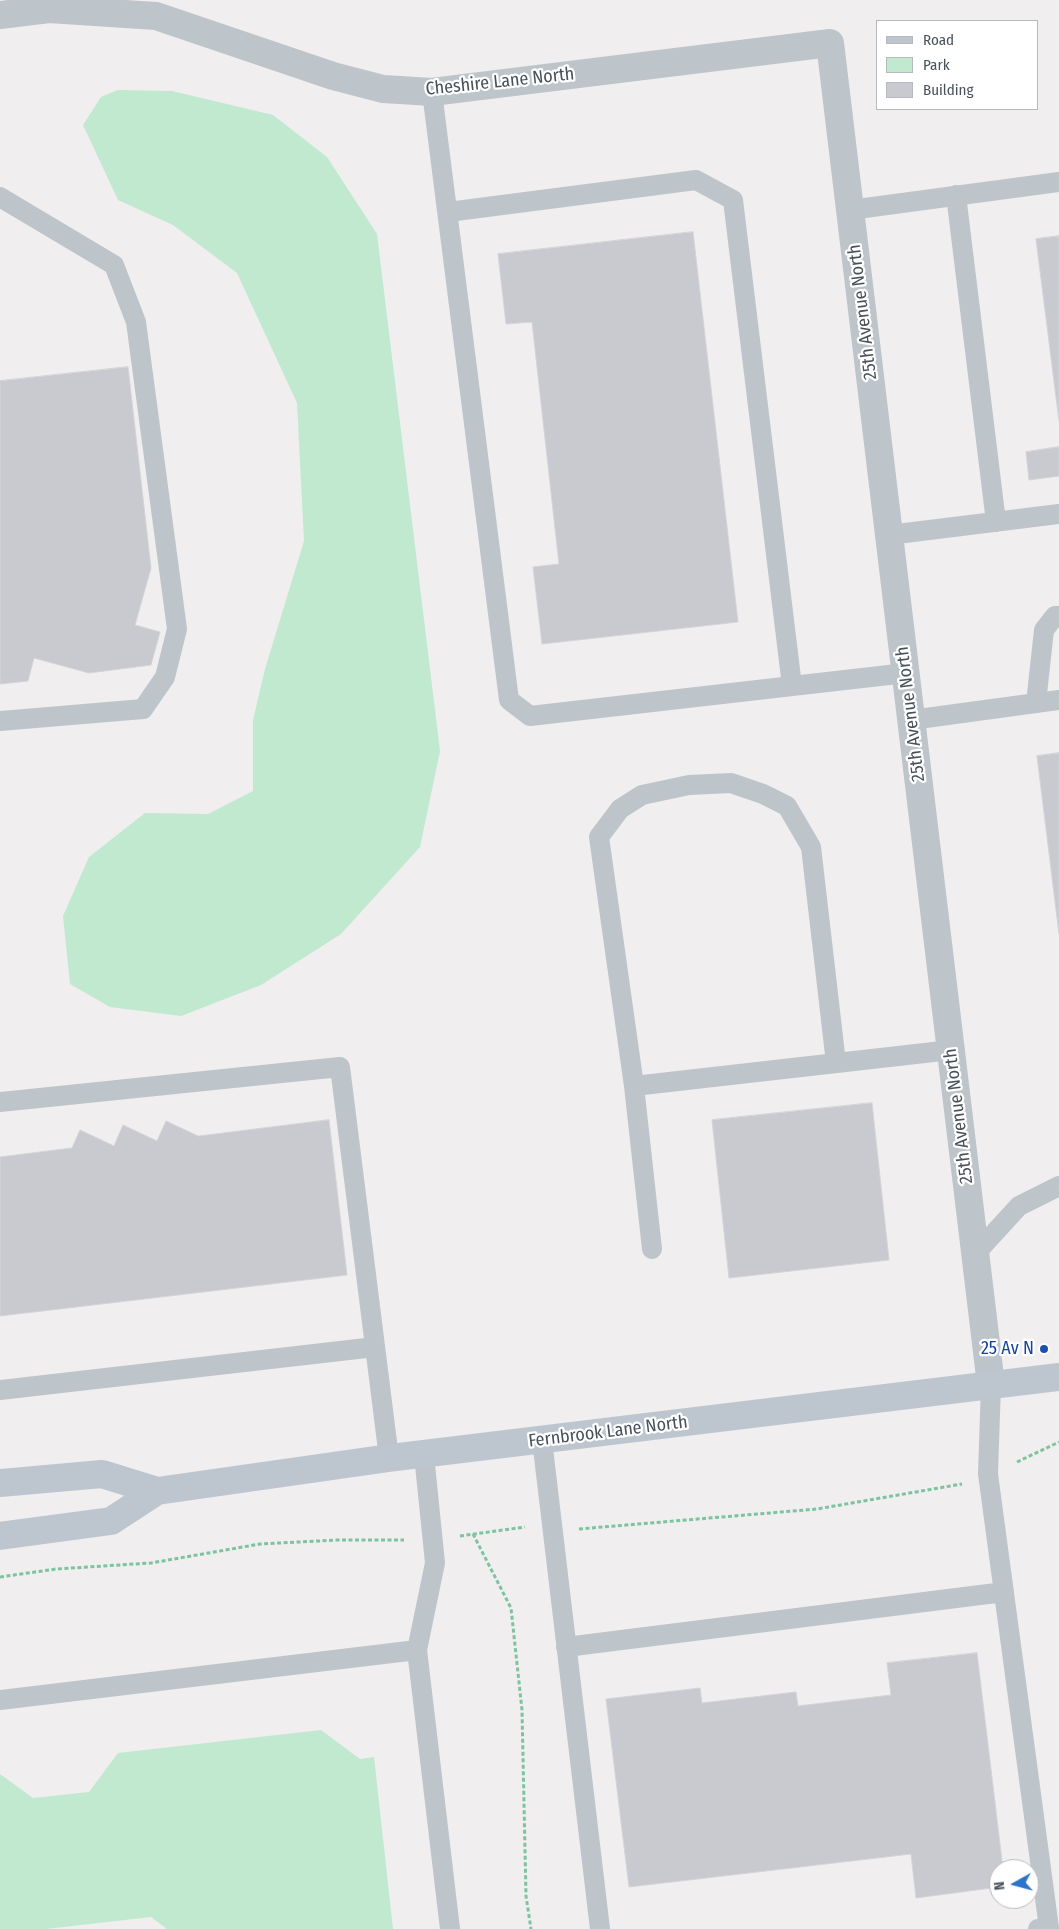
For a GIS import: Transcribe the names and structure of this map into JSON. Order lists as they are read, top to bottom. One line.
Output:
{"streets":{"street":["Cheshire Lane North","25th Avenue North","Fernbrook Lane North"]},"crossings":[["Cheshire Lane North","25th Avenue North"],["25th Avenue North","Fernbrook Lane North"]],"places":["25 Av N"],"legend":["Road","Park","Building"],"north":"left"}
